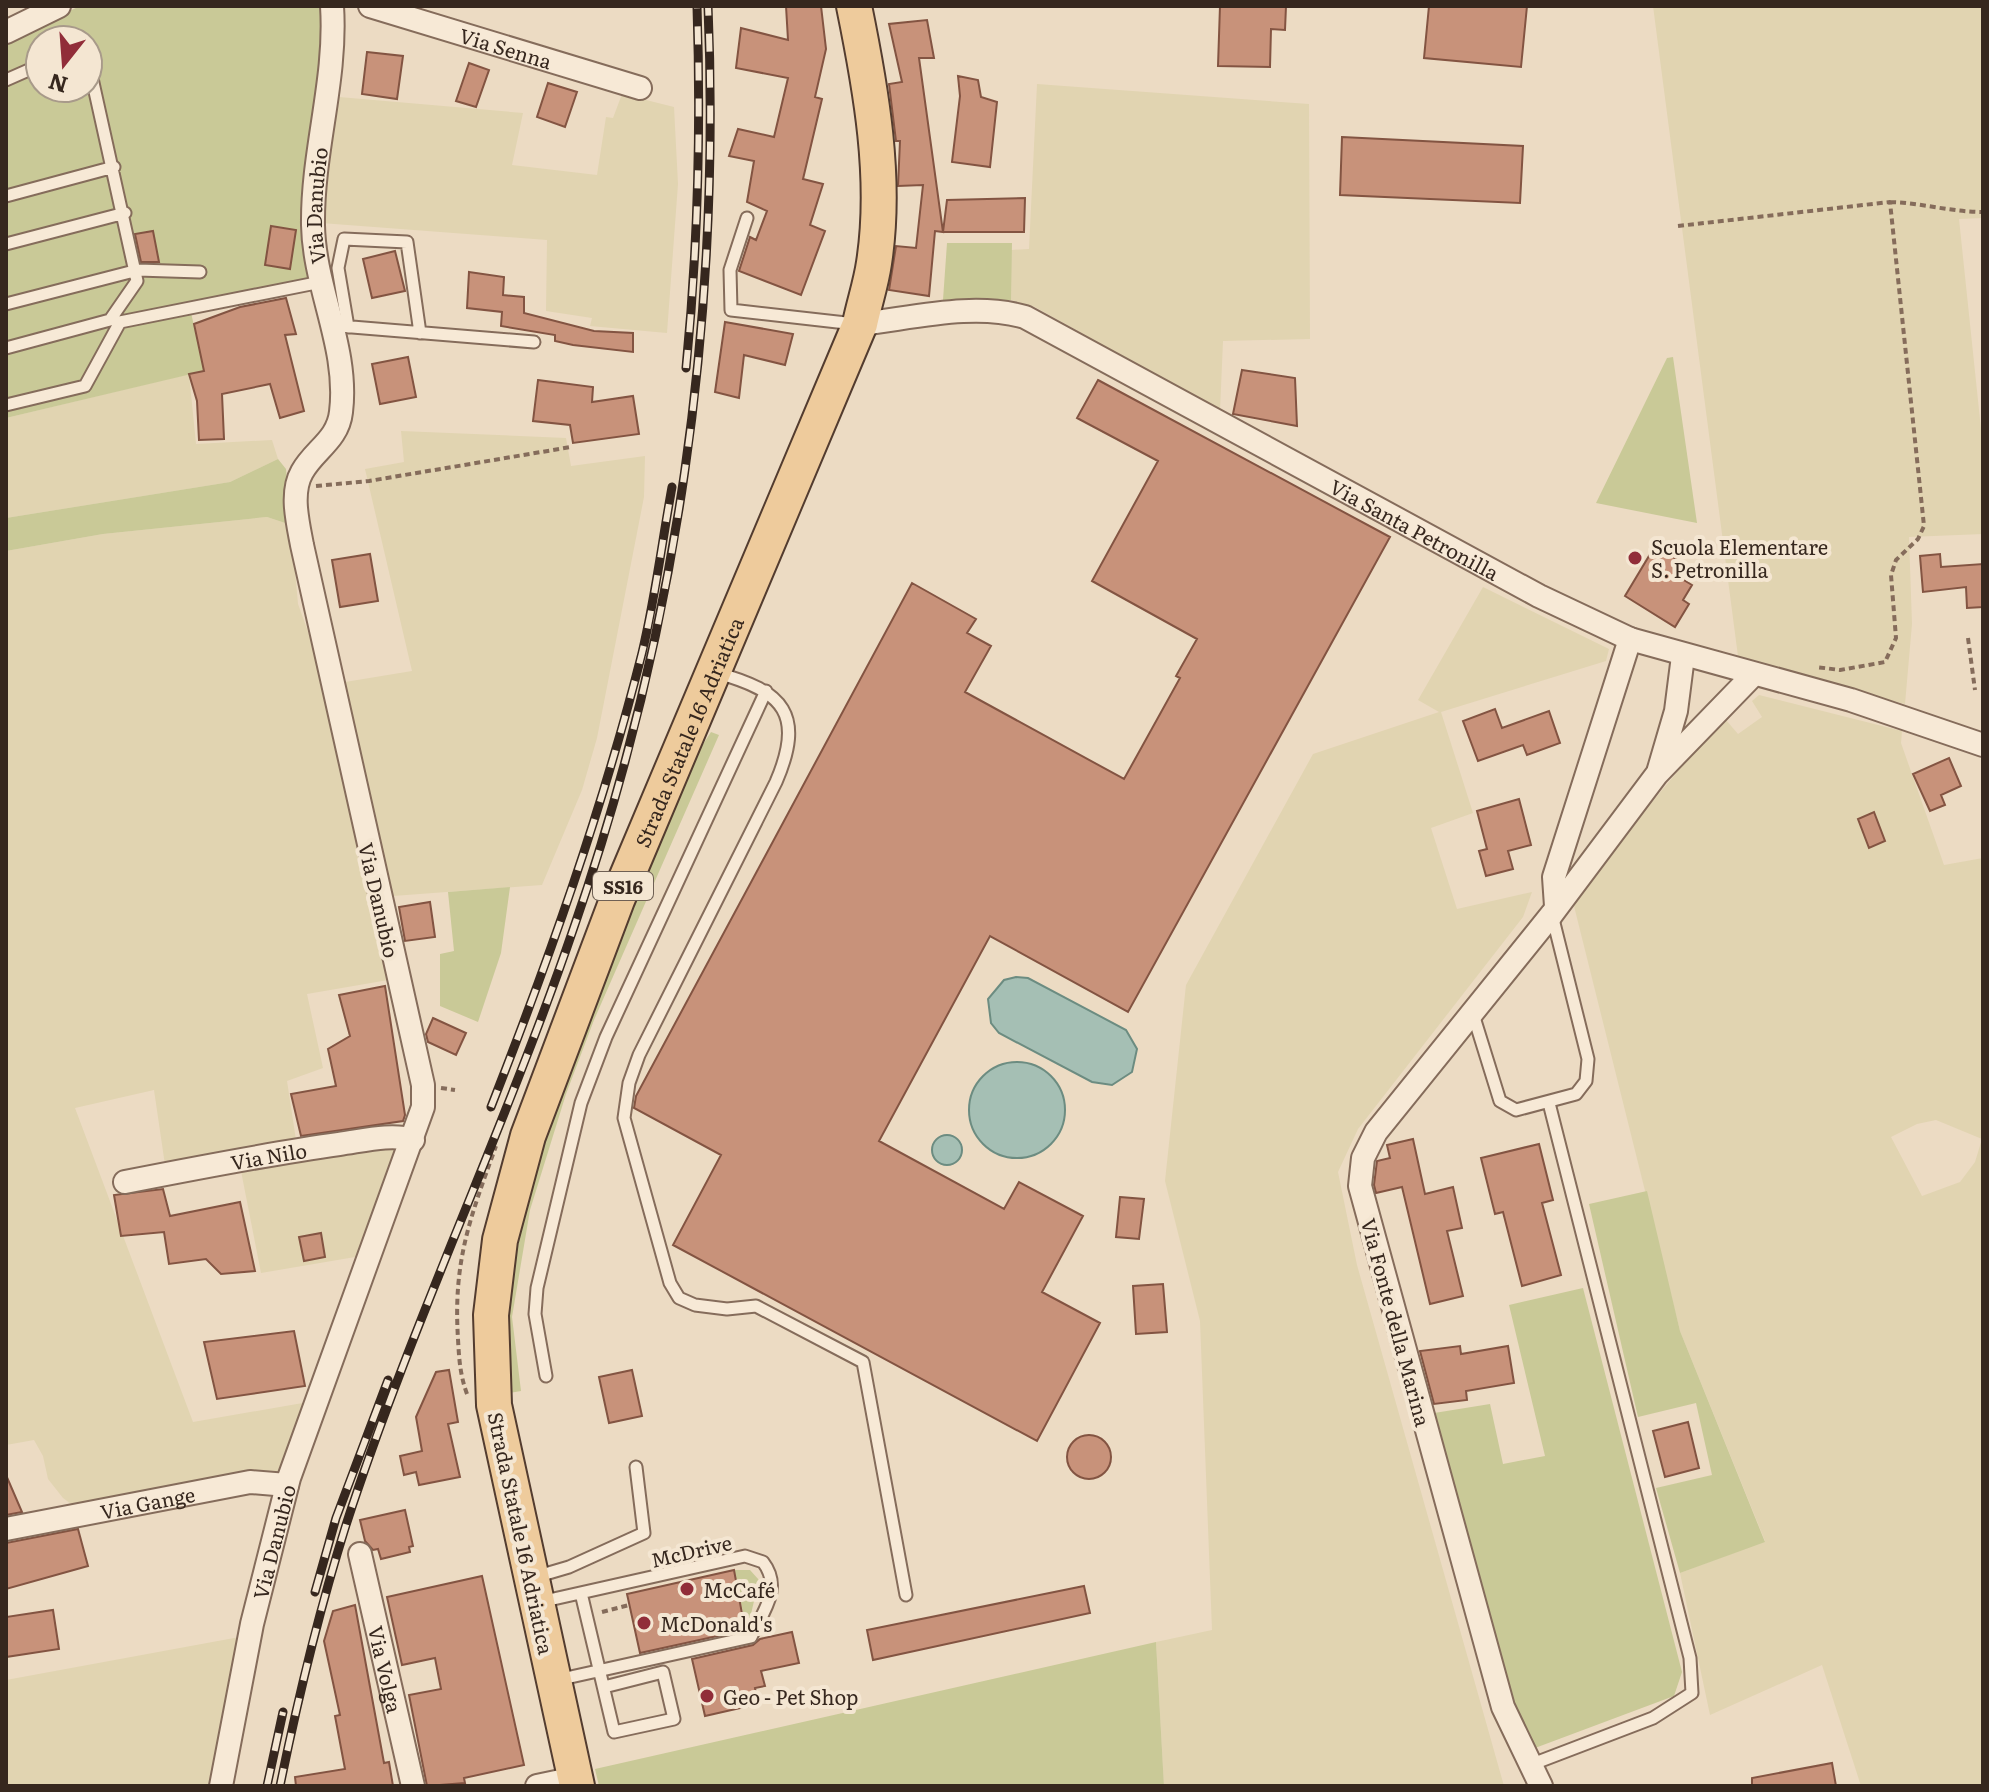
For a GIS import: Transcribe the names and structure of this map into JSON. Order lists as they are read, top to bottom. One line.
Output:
{"streets":{"main road":["Strada Statale 16 Adriatica","SS16"],"street":["Via Senna","Via Danubio","Via Santa Petronilla","Via Nilo","Via Fonte della Marina","Via Gange","Via Volga"],"lane":["McDrive"]},"crossings":[["Via Danubio","Via Nilo"],["Via Danubio","Via Gange"],["Via Santa Petronilla","Strada Statale 16 Adriatica"],["Via Santa Petronilla","Via Fonte della Marina"],["Strada Statale 16 Adriatica","McDrive"]],"places":["Scuola Elementare S. Petronilla","McCafé","McDonald's","Geo - Pet Shop"],"north":"bottom"}
